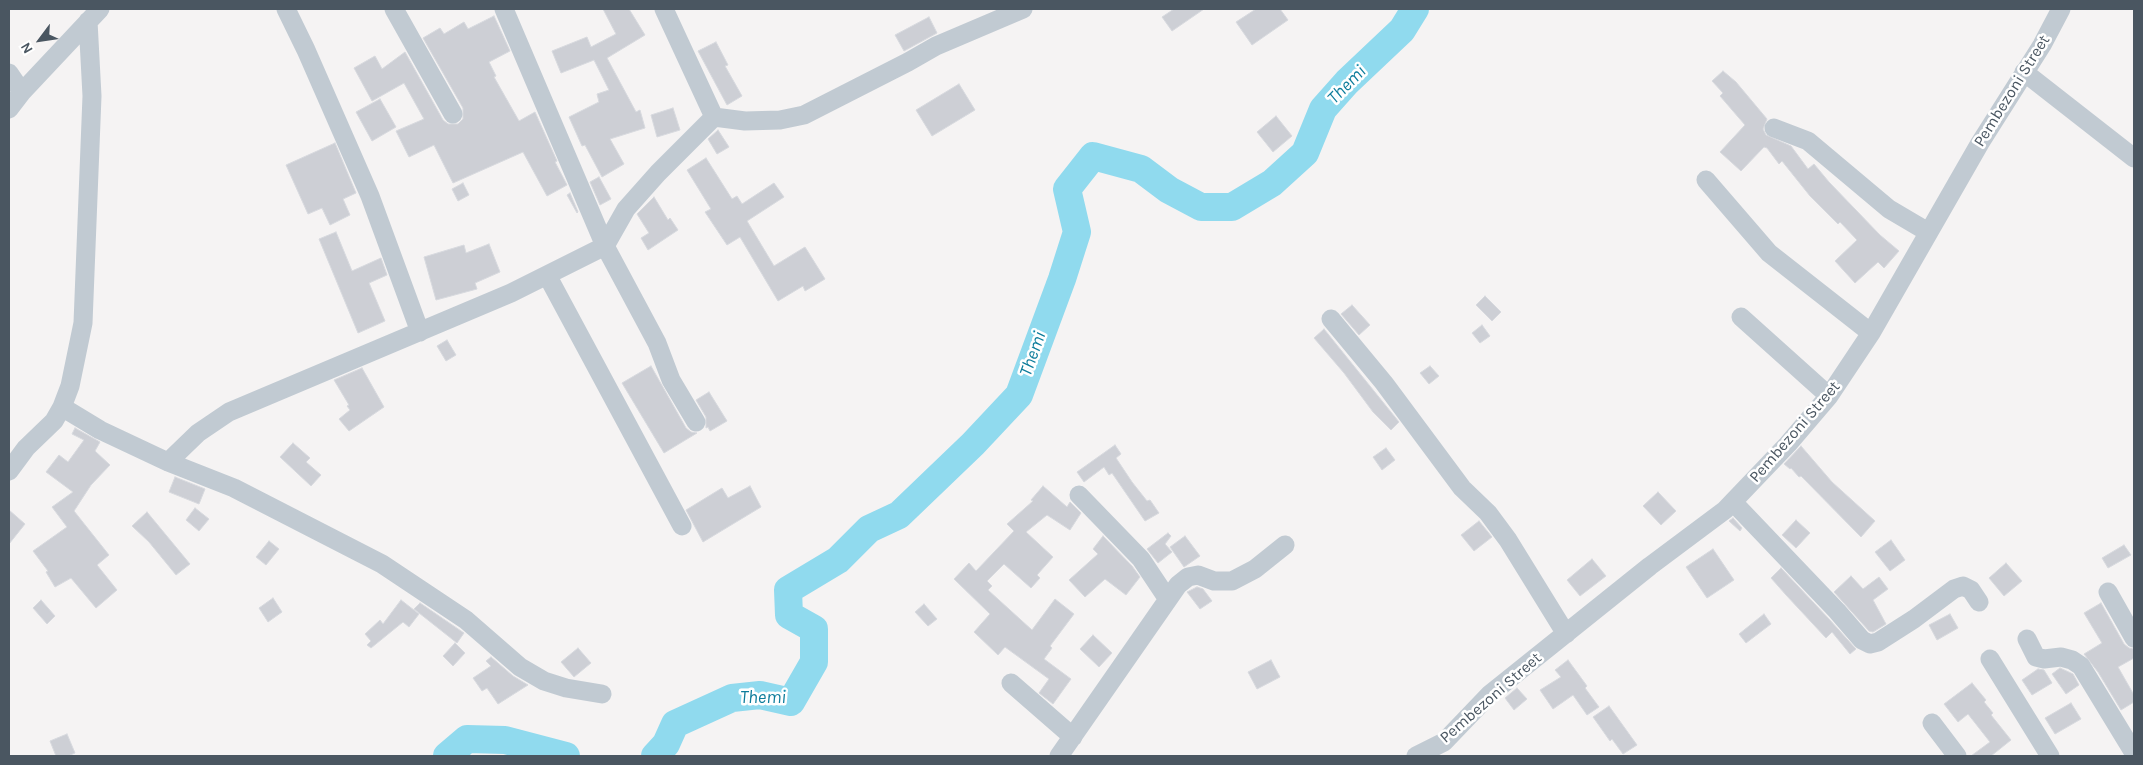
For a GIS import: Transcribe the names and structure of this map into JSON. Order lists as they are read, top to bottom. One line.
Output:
{"streets":{"street":["Pembezoni Street"]},"water":["Themi"],"north":"bottom left"}
